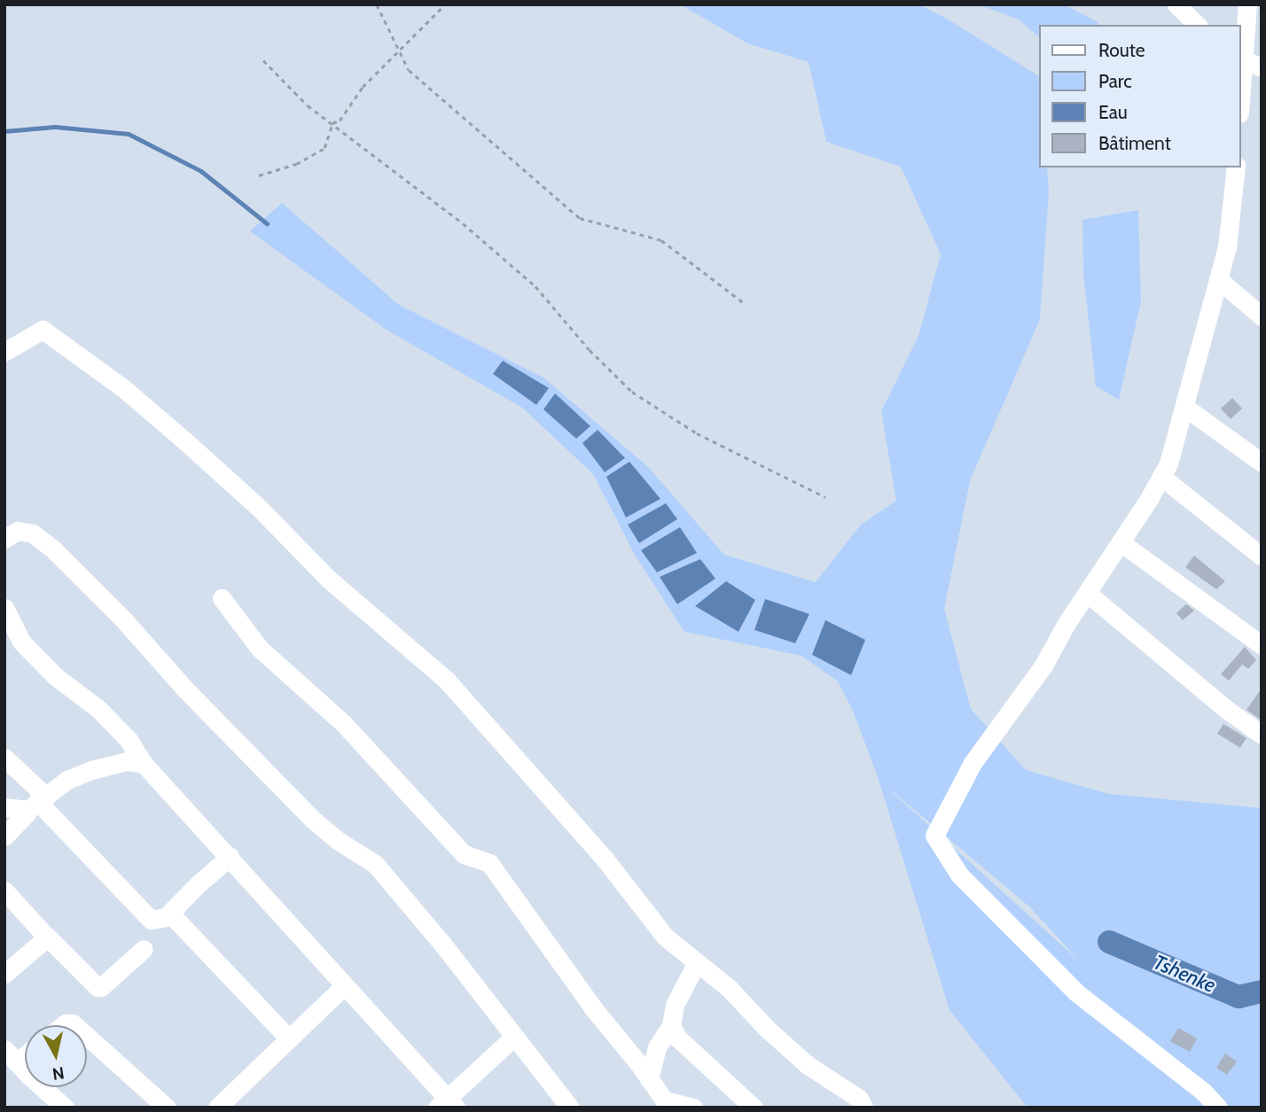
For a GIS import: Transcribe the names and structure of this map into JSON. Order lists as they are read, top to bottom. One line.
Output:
{"water":["Tshenke"],"legend":["Route","Parc","Eau","Bâtiment"],"north":"bottom"}
